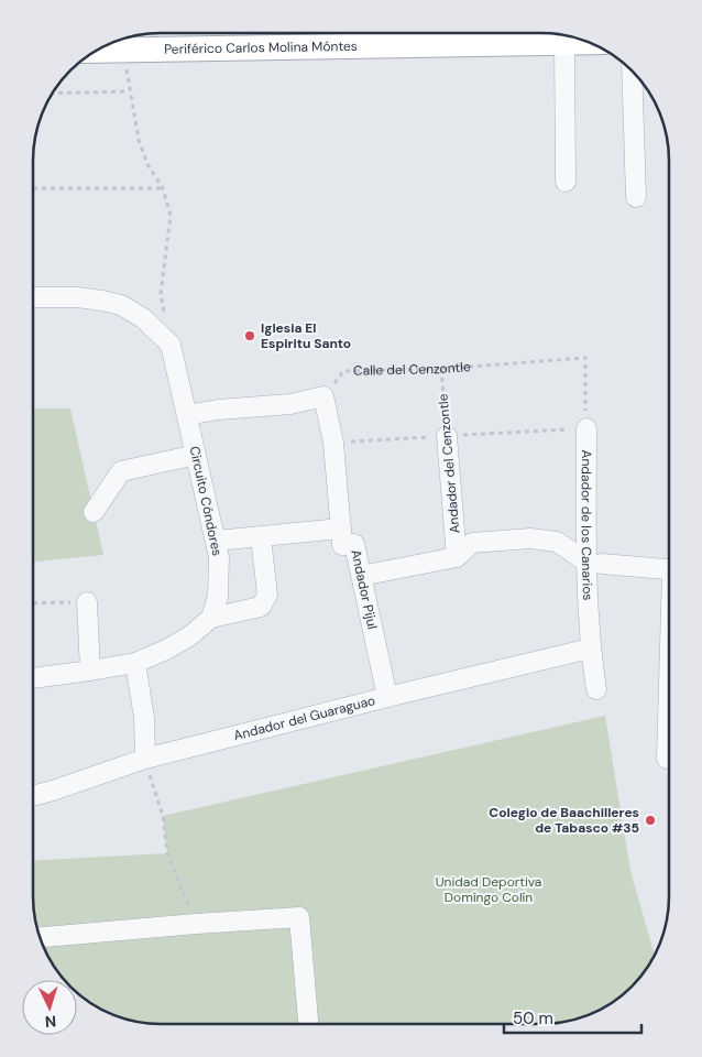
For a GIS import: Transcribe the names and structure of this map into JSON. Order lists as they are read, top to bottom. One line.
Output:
{"streets":{"main road":["Periférico Carlos Molina Móntes"],"street":["Andador del Cenzontle","Circuito Cóndores","Andador de los Canarios","Andador Pijul","Andador del Guaraguao"],"path":["Calle del Cenzontle"]},"crossings":[["Calle del Cenzontle","Andador del Cenzontle"],["Calle del Cenzontle","Andador de los Canarios"],["Andador de los Canarios","Andador del Guaraguao"],["Andador Pijul","Andador del Guaraguao"]],"parks":["Unidad Deportiva Domíngo Colín"],"places":["Iglesia El Espiritu Santo","Colegio de Baachilleres de Tabasco #35"],"scale_bar":"50 m","north":"bottom"}
